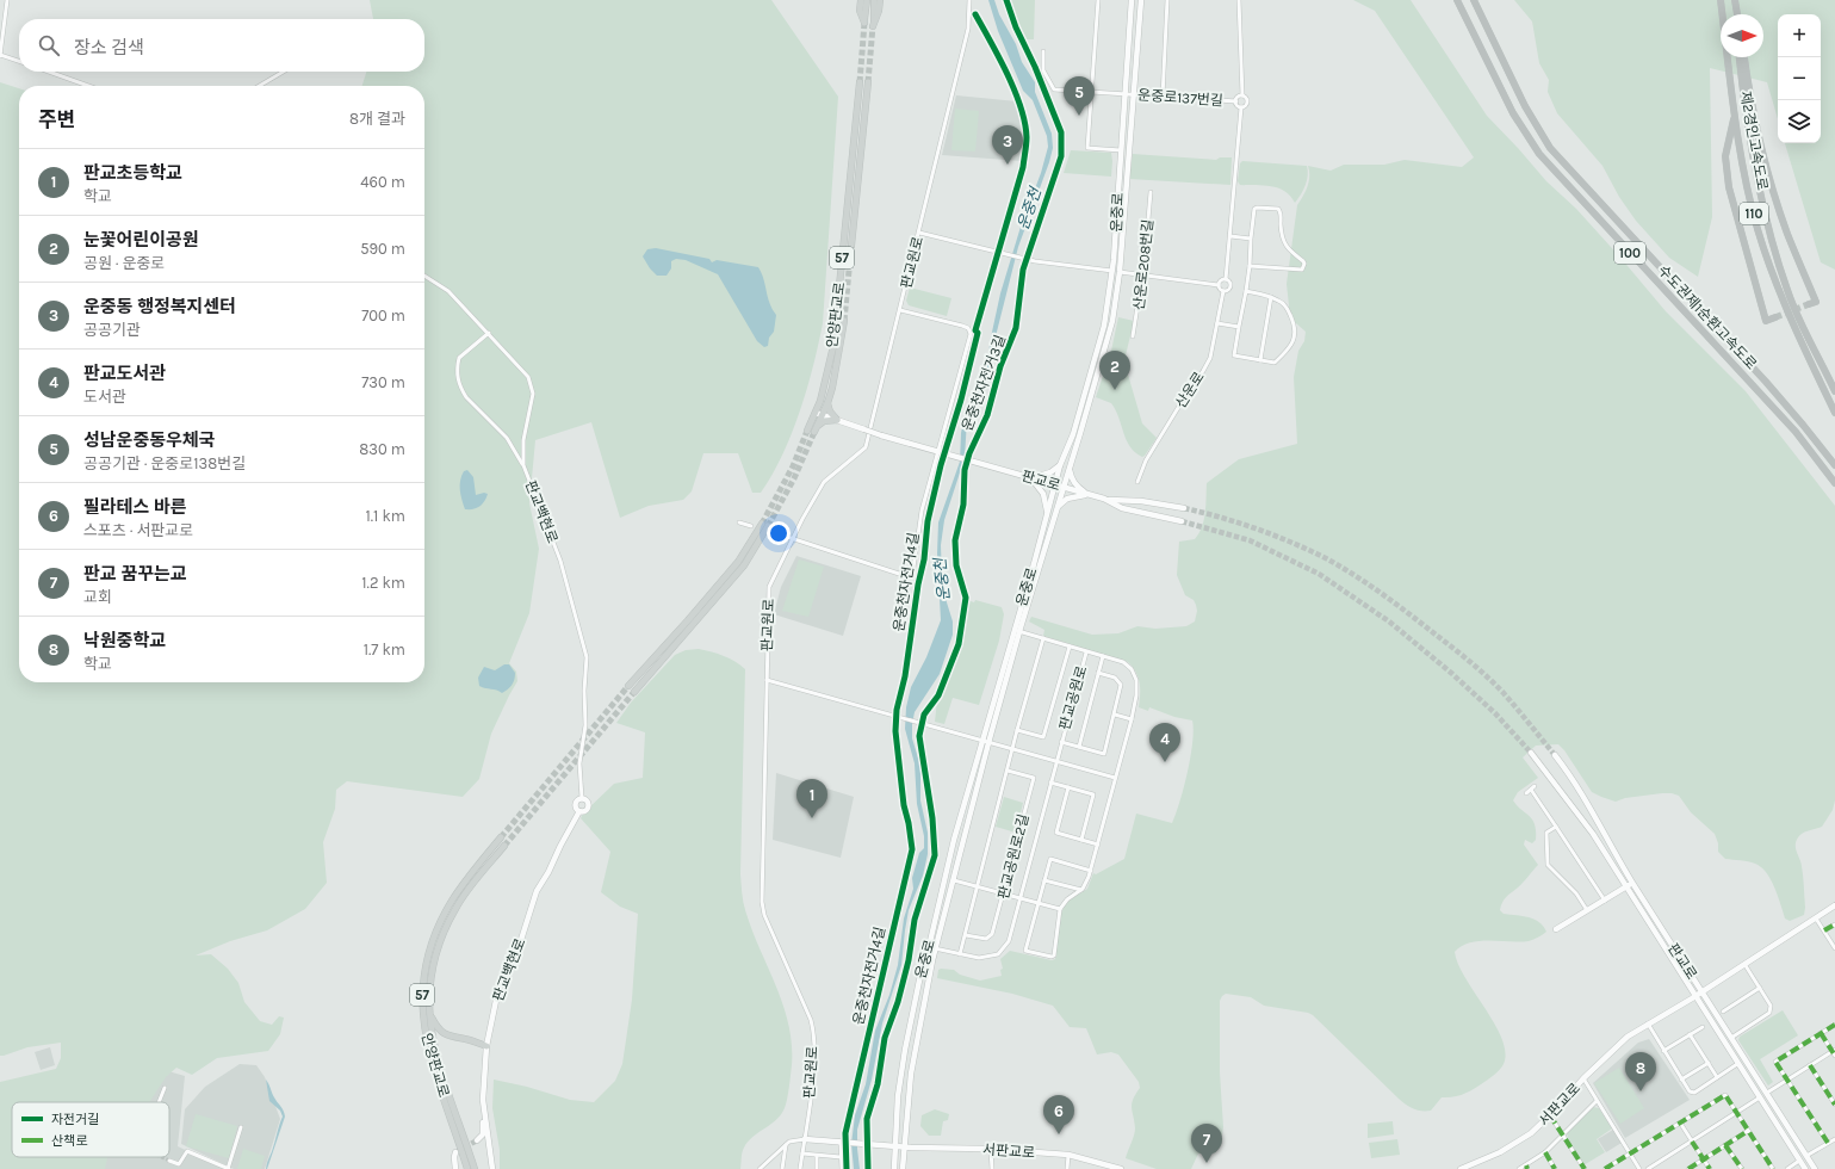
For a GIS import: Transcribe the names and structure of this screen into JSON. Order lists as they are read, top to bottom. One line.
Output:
{"streets":{"highway":["제2경인고속도로","110","100","수도권제1순환고속도로"],"main road":["운중로","57","안양판교로","판교로","판교백현로","서판교로"],"street":["운중로137번길","판교원로","산운로208번길","산운로","판교공원로","판교공원로2길"],"cycle path":["운중천자전거3길"]},"crossings":[["운중로137번길","운중로"],["운중로","판교로"],["운중로","판교공원로"],["운중로","서판교로"],["판교로","서판교로"],["판교공원로","판교공원로2길"]],"water":["운중천"],"legend":["자전거길","산책로"],"north":"right","page":{"map_buttons":["+","−"],"search":"장소 검색","pins":["5","3","2","4","1","8","6","7"],"heading":["주변","8개 결과"],"list":[{"mark":"1","name":"판교초등학교","note":"학교","value":"460 m"},{"mark":"2","name":"눈꽃어린이공원","note":"공원 · 운중로","value":"590 m"},{"mark":"3","name":"운중동 행정복지센터","note":"공공기관","value":"700 m"},{"mark":"4","name":"판교도서관","note":"도서관","value":"730 m"},{"mark":"5","name":"성남운중동우체국","note":"공공기관 · 운중로138번길","value":"830 m"},{"mark":"6","name":"필라테스 바른","note":"스포츠 · 서판교로","value":"1.1 km"},{"mark":"7","name":"판교 꿈꾸는교","note":"교회","value":"1.2 km"},{"mark":"8","name":"낙원중학교","note":"학교","value":"1.7 km"}]}}
